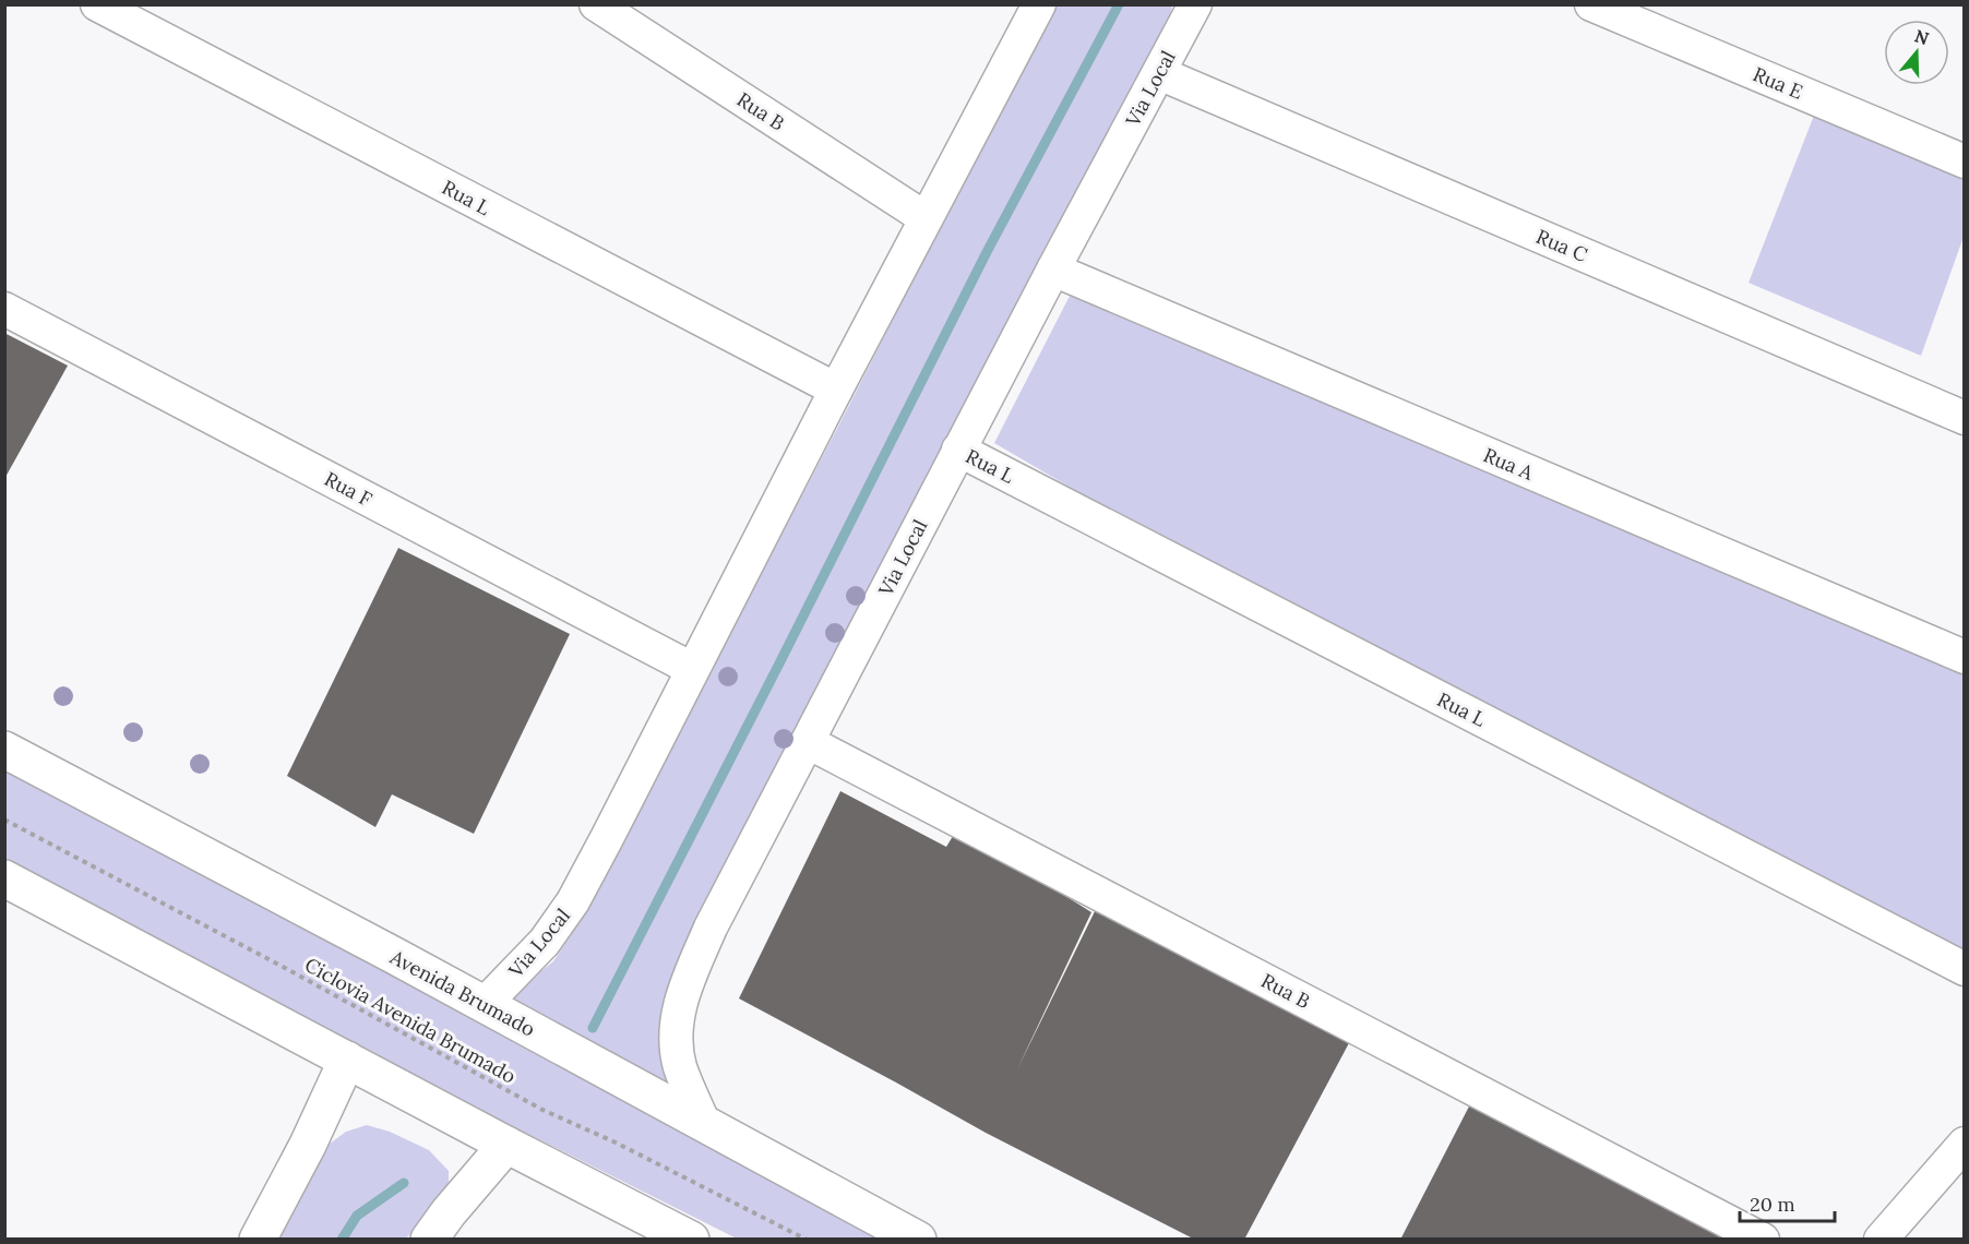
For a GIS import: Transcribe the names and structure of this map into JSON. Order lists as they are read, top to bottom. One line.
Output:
{"streets":{"main road":["Avenida Brumado"],"street":["Rua E","Via Local","Rua B","Rua L","Rua C","Rua A","Rua F"],"path":["Ciclovia Avenida Brumado"]},"crossings":[["Via Local","Rua B"],["Via Local","Rua L"],["Via Local","Rua C"],["Via Local","Rua A"],["Via Local","Rua F"],["Via Local","Avenida Brumado"]],"scale_bar":"20 m","north":"top"}
